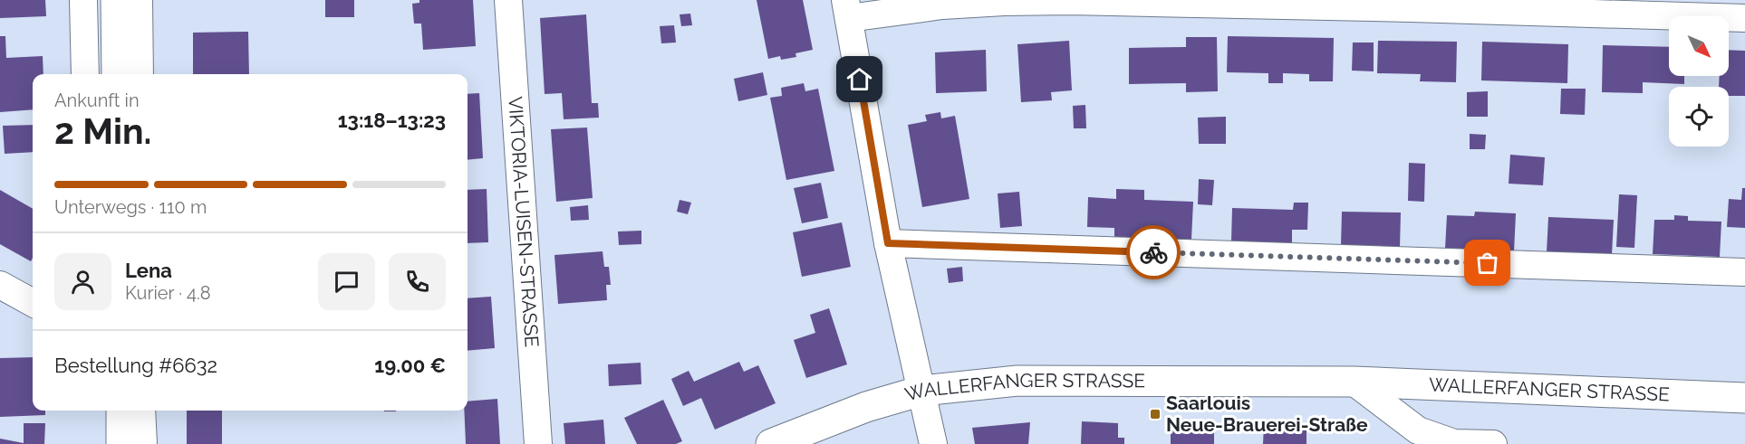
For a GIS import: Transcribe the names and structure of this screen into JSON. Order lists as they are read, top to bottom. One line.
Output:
{"streets":{"main road":["WALLERFANGER STRASSE"],"street":["VIKTORIA-LUISEN-STRASSE"]},"places":{"transit":["Saarlouis Neue-Brauerei-Straße"]},"north":"bottom right","page":{"heading":["2 Min.","Ankunft in","13:18–13:23"],"panel":["Lena","Kurier · 4.8","Bestellung #6632","19.00 €"],"bar":"Unterwegs · 110 m"}}
